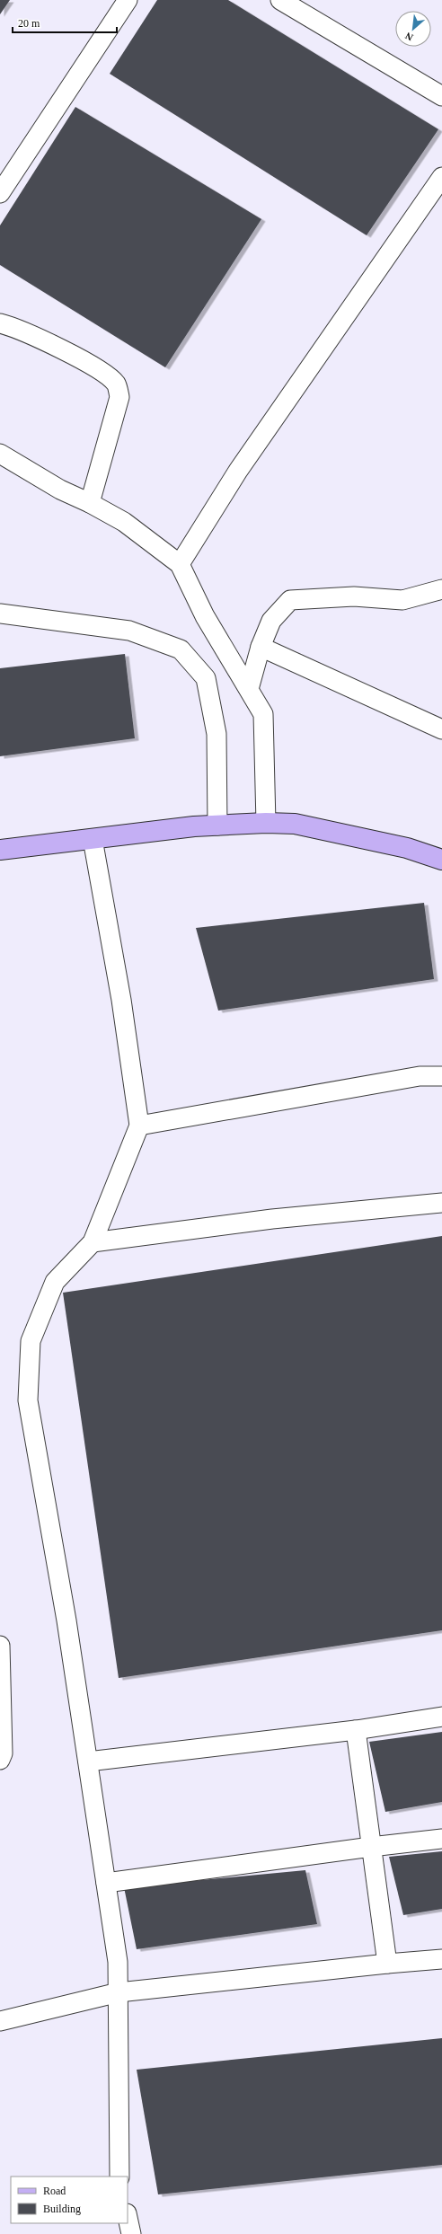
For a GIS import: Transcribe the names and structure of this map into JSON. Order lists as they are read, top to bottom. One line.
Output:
{"legend":["Road","Building"],"scale_bar":"20 m","north":"bottom left"}
